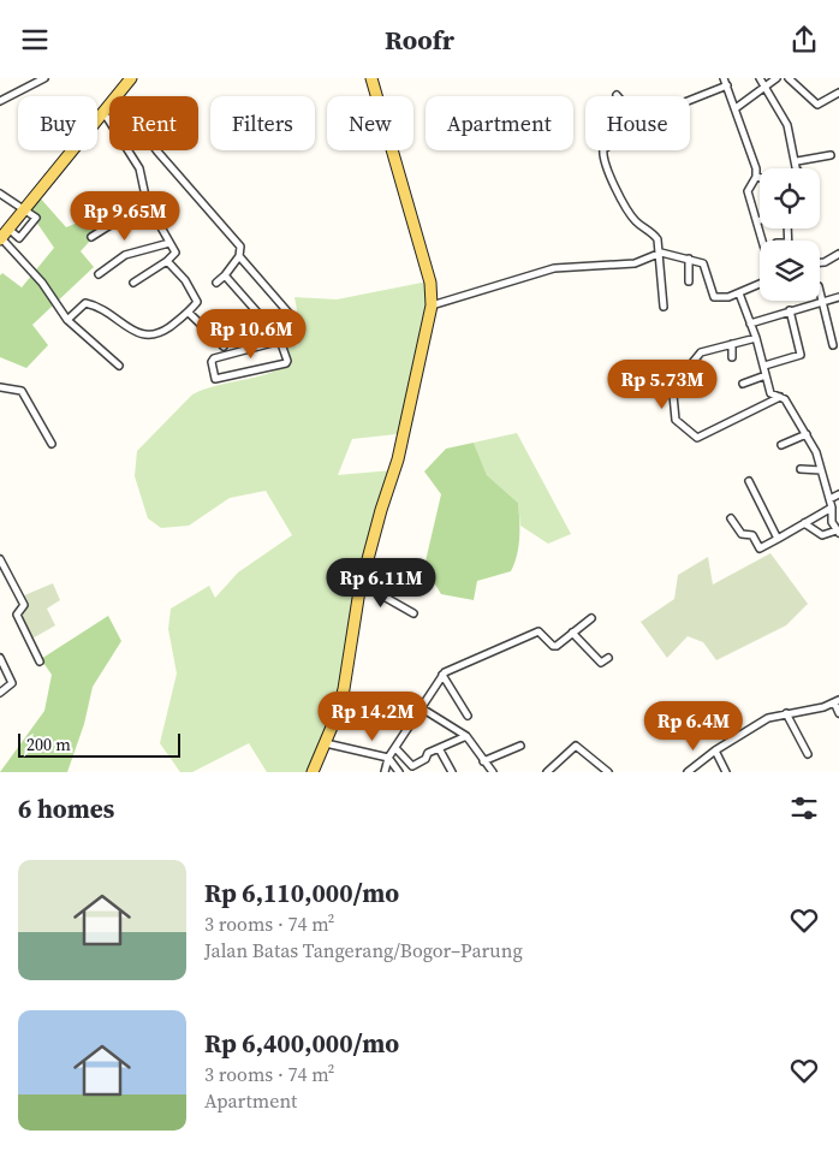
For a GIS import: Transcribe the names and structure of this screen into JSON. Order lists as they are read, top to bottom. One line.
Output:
{"scale_bar":"200 m","page":{"header":"Roofr","chip":["Buy","Rent","Filters","New","Apartment","House"],"price":["Rp 9.65M","Rp 10.6M","Rp 5.73M","Rp 6.11M","Rp 14.2M","Rp 6.4M"],"scale":"200 m","heading":"6 homes","list":[{"name":"Rp 6,110,000/mo","note":"3 rooms · 74 m² · Jalan Batas Tangerang/Bogor–Parung"},{"name":"Rp 6,400,000/mo","note":"3 rooms · 74 m² · Apartment"}]}}
